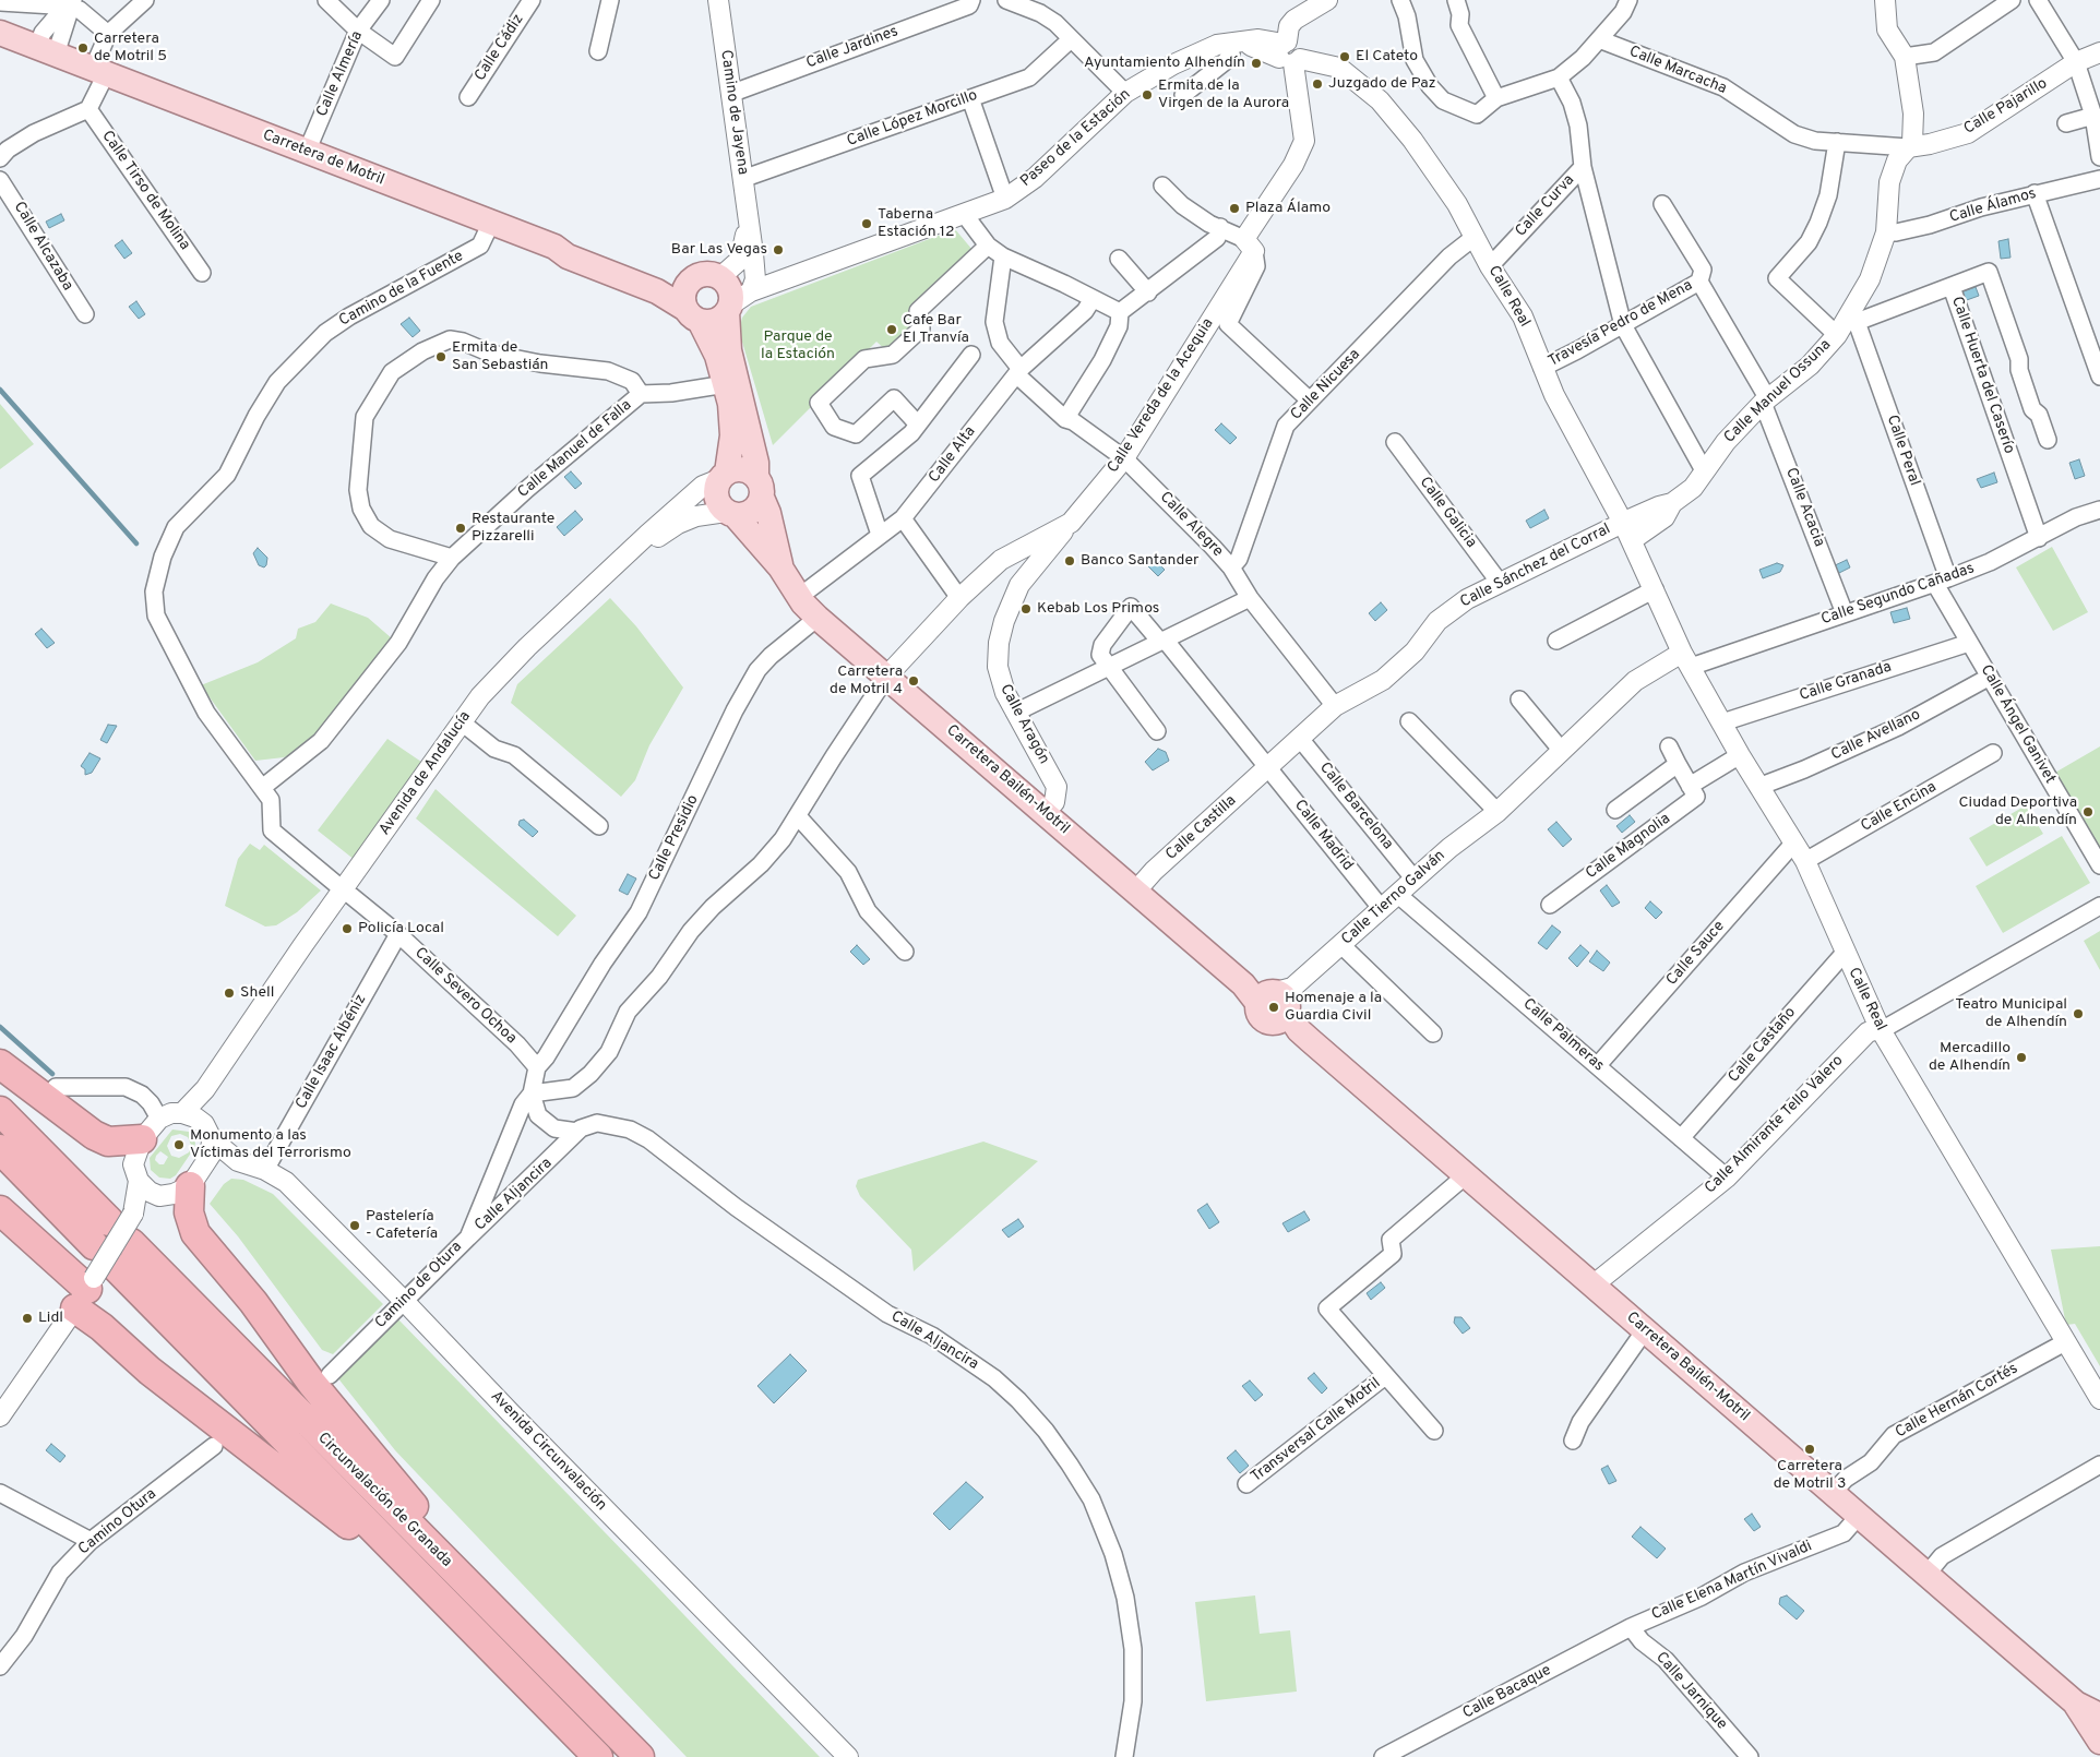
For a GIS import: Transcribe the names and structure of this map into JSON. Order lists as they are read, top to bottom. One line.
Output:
{"streets":{"highway":["Circunvalación de Granada"],"main road":["Carretera de Motril","Carretera Bailén-Motril"],"street":["Calle Cádiz","Calle Jardines","Calle Marcacha","Calle Almería","Calle Pajarillo","Camino de Jayena","Calle López Morcillo","Paseo de la Estación","Calle Tirso de Molina","Calle Curva","Calle Álamos","Calle Alcazaba","Camino de la Fuente","Calle Real","Travesía Pedro de Mena","Calle Huerta del Caserío","Calle Nicuesa","Calle Manuel Ossuna","Calle Vereda de la Acequia","Calle Manuel de Falla","Calle Peral","Calle Alta","Calle Acacia","Calle Galicia","Calle Alegre","Calle Sánchez del Corral","Calle Segundo Cañadas","Calle Granada","Calle Aragón","Calle Ángel Ganivet","Calle Avellano","Avenida de Andalucía","Calle Barcelona","Calle Encina","Calle Castilla","Calle Madrid","Calle Presidio","Calle Magnolia","Calle Tierno Galván","Calle Sauce","Calle Severo Ochoa","Calle Palmeras","Calle Castaño","Calle Isaac Albéniz","Calle Almirante Tello Valero","Calle Aljancira","Camino de Otura","Calle Hernán Cortés","Transversal Calle Motril","Avenida Circunvalación","Camino Otura","Calle Elena Martín Vivaldi","Calle Jarnique","Calle Bacaque"]},"crossings":[["Calle Jardines","Camino de Jayena"],["Calle Marcacha","Calle Pajarillo"],["Calle Marcacha","Calle Manuel Ossuna"],["Calle Almería","Carretera de Motril"],["Calle Pajarillo","Calle Manuel Ossuna"],["Camino de Jayena","Calle López Morcillo"],["Camino de Jayena","Paseo de la Estación"],["Camino de Jayena","Carretera de Motril"],["Camino de Jayena","Carretera Bailén-Motril"],["Paseo de la Estación","Carretera de Motril"],["Paseo de la Estación","Calle Real"],["Paseo de la Estación","Carretera Bailén-Motril"],["Carretera de Motril","Camino de la Fuente"],["Carretera de Motril","Carretera Bailén-Motril"],["Calle Curva","Calle Real"],["Calle Álamos","Calle Manuel Ossuna"],["Camino de la Fuente","Calle Manuel de Falla"],["Camino de la Fuente","Avenida de Andalucía"],["Camino de la Fuente","Calle Severo Ochoa"],["Calle Real","Travesía Pedro de Mena"],["Calle Real","Calle Nicuesa"],["Calle Real","Calle Sánchez del Corral"],["Calle Real","Calle Segundo Cañadas"],["Calle Real","Calle Granada"],["Calle Real","Calle Avellano"],["Calle Real","Calle Encina"],["Calle Real","Calle Tierno Galván"],["Calle Real","Calle Sauce"],["Calle Real","Calle Castaño"],["Calle Real","Calle Almirante Tello Valero"],["Calle Real","Calle Hernán Cortés"],["Travesía Pedro de Mena","Calle Acacia"],["Calle Huerta del Caserío","Calle Manuel Ossuna"],["Calle Huerta del Caserío","Calle Peral"],["Calle Huerta del Caserío","Calle Segundo Cañadas"],["Calle Nicuesa","Calle Alegre"],["Calle Manuel Ossuna","Calle Peral"],["Calle Manuel Ossuna","Calle Acacia"],["Calle Manuel Ossuna","Calle Sánchez del Corral"],["Calle Vereda de la Acequia","Calle Alegre"],["Calle Vereda de la Acequia","Calle Aragón"],["Calle Vereda de la Acequia","Carretera Bailén-Motril"],["Calle Vereda de la Acequia","Camino de Otura"],["Calle Peral","Calle Segundo Cañadas"],["Calle Peral","Calle Ángel Ganivet"],["Calle Alta","Calle Alegre"],["Calle Alta","Carretera Bailén-Motril"],["Calle Acacia","Calle Segundo Cañadas"],["Calle Galicia","Calle Sánchez del Corral"],["Calle Alegre","Calle Sánchez del Corral"],["Calle Sánchez del Corral","Calle Barcelona"],["Calle Sánchez del Corral","Calle Castilla"],["Calle Sánchez del Corral","Calle Madrid"],["Calle Segundo Cañadas","Calle Ángel Ganivet"],["Calle Segundo Cañadas","Calle Tierno Galván"],["Calle Granada","Calle Ángel Ganivet"],["Calle Aragón","Carretera Bailén-Motril"],["Calle Ángel Ganivet","Calle Avellano"],["Avenida de Andalucía","Carretera Bailén-Motril"],["Avenida de Andalucía","Calle Severo Ochoa"],["Avenida de Andalucía","Avenida Circunvalación"],["Carretera Bailén-Motril","Calle Castilla"],["Carretera Bailén-Motril","Calle Presidio"],["Carretera Bailén-Motril","Calle Tierno Galván"],["Carretera Bailén-Motril","Calle Almirante Tello Valero"],["Carretera Bailén-Motril","Calle Hernán Cortés"],["Carretera Bailén-Motril","Transversal Calle Motril"],["Carretera Bailén-Motril","Calle Elena Martín Vivaldi"],["Calle Castilla","Calle Madrid"],["Calle Presidio","Calle Severo Ochoa"],["Calle Tierno Galván","Calle Palmeras"],["Calle Sauce","Calle Palmeras"],["Calle Severo Ochoa","Calle Isaac Albéniz"],["Calle Palmeras","Calle Castaño"],["Calle Palmeras","Calle Almirante Tello Valero"],["Calle Isaac Albéniz","Avenida Circunvalación"],["Calle Aljancira","Camino de Otura"],["Camino de Otura","Avenida Circunvalación"],["Calle Elena Martín Vivaldi","Calle Jarnique"],["Calle Elena Martín Vivaldi","Calle Bacaque"],["Calle Jarnique","Calle Bacaque"]],"parks":["Parque de la Estación"],"places":["Carretera de Motril 5","El Cateto","Ayuntamiento Alhendín","Juzgado de Paz","Ermita de la Virgen de la Aurora","Plaza Álamo","Taberna Estación 12","Bar Las Vegas","Cafe Bar El Tranvía","Ermita de San Sebastián","Restaurante Pizzarelli","Banco Santander","Kebab Los Primos","Carretera de Motril 4","Ciudad Deportiva de Alhendín","Policía Local","Shell","Homenaje a la Guardia Civil","Teatro Municipal de Alhendín","Mercadillo de Alhendín","Monumento a las Víctimas del Terrorismo","Pastelería - Cafetería","Lidl","Carretera de Motril 3"]}
